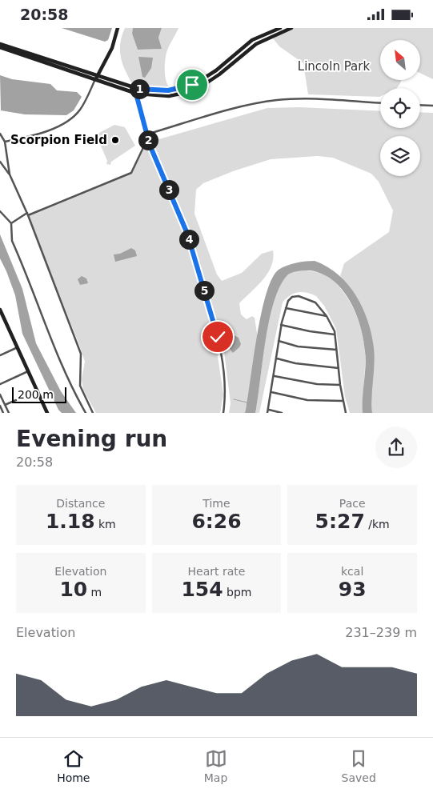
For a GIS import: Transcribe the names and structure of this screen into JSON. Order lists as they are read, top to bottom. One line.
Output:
{"parks":["Lincoln Park"],"places":["Scorpion Field"],"scale_bar":"200 m","north":"top left","page":{"status":"20:58","pins":["1","2","3","4","5"],"scale":"200 m","heading":["Evening run","20:58"],"stats":[["Distance","1.18 km"],["Time","6:26"],["Pace","5:27 /km"],["Elevation","10 m"],["Heart rate","154 bpm"],["kcal","93"]],"chart":["Elevation","231–239 m"],"tabs":["Home","Map","Saved"]}}
